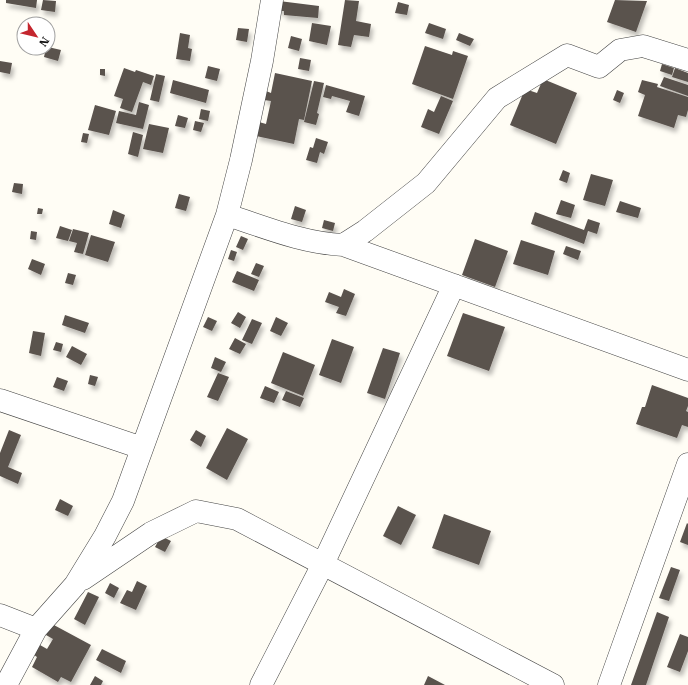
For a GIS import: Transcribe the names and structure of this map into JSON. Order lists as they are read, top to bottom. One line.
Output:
{"north":"bottom right"}
